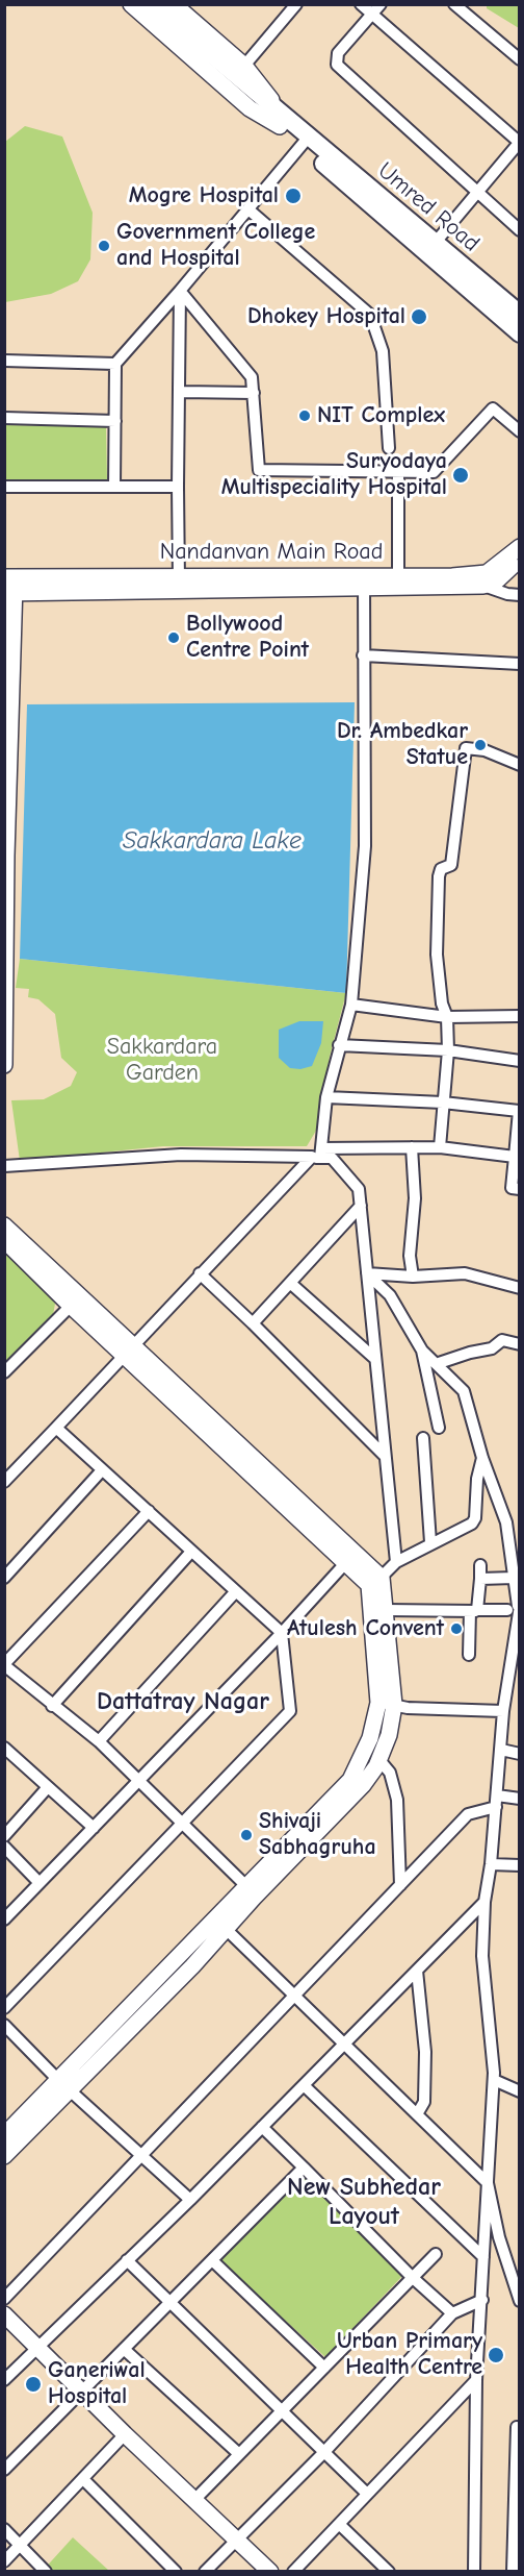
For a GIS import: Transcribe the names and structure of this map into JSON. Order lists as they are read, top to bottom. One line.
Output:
{"streets":{"main road":["Umred Road","Nandanvan Main Road"]},"districts":["Dattatray Nagar","New Subhedar Layout"],"water":["Sakkardara Lake"],"parks":["Sakkardara Garden"],"places":["Mogre Hospital","Government College and Hospital","Dhokey Hospital","NIT Complex","Suryodaya Multispeciality Hospital","Bollywood Centre Point","Dr. Ambedkar Statue","Atulesh Convent","Shivaji Sabhagruha","Urban Primary Health Centre","Ganeriwal Hospital"]}
